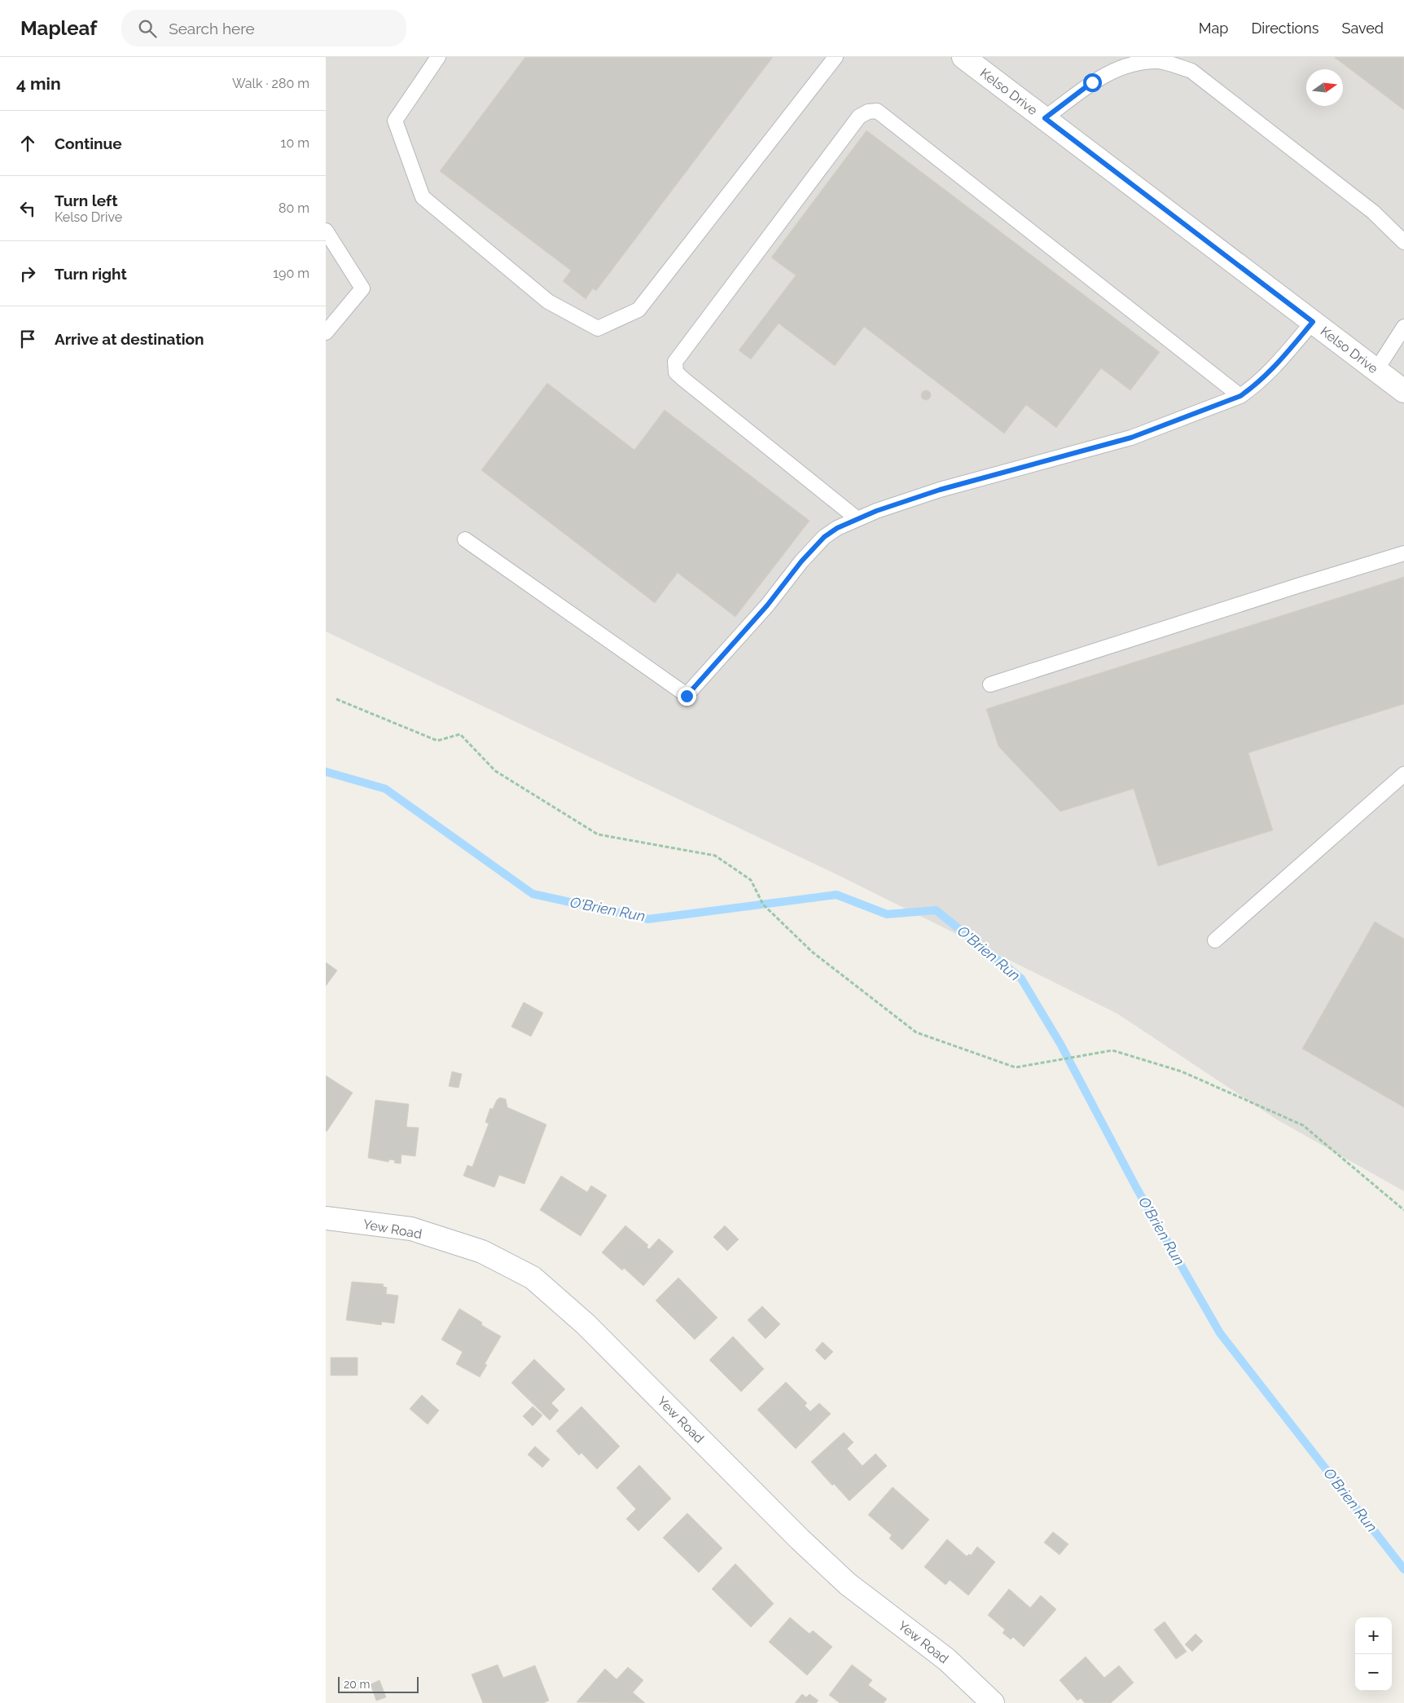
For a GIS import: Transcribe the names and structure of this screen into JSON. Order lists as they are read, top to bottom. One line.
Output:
{"streets":{"street":["Kelso Drive","Yew Road"]},"water":["O'Brien Run"],"scale_bar":"20 m","north":"right","page":{"header":"Mapleaf","search":"Search here","nav":["Map","Directions","Saved"],"heading":["4 min","Walk · 280 m"],"list":[["Continue","10 m"],["Turn left","Kelso Drive","80 m"],["Turn right","190 m"],"Arrive at destination"],"map_buttons":["+","−"],"scale":"20 m"}}
